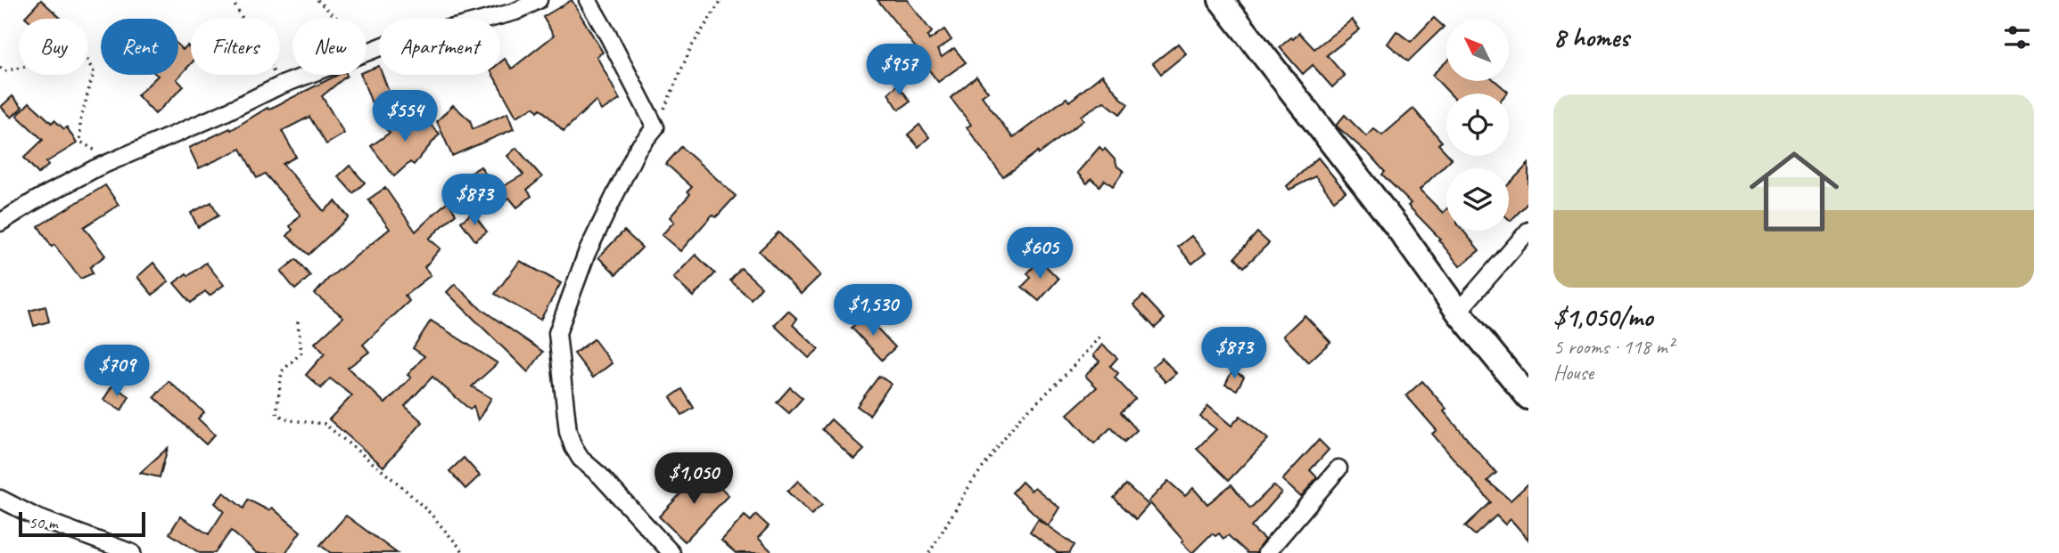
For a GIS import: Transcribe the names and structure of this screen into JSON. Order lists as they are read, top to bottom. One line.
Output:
{"scale_bar":"50 m","north":"top left","page":{"heading":"8 homes","chip":["Buy","Rent","Filters","New","Apartment"],"price":["$957","$554","$873","$605","$1,530","$873","$709","$1,050"],"list":[{"name":"$1,050/mo","note":"5 rooms · 118 m² · House"}],"scale":"50 m"}}
